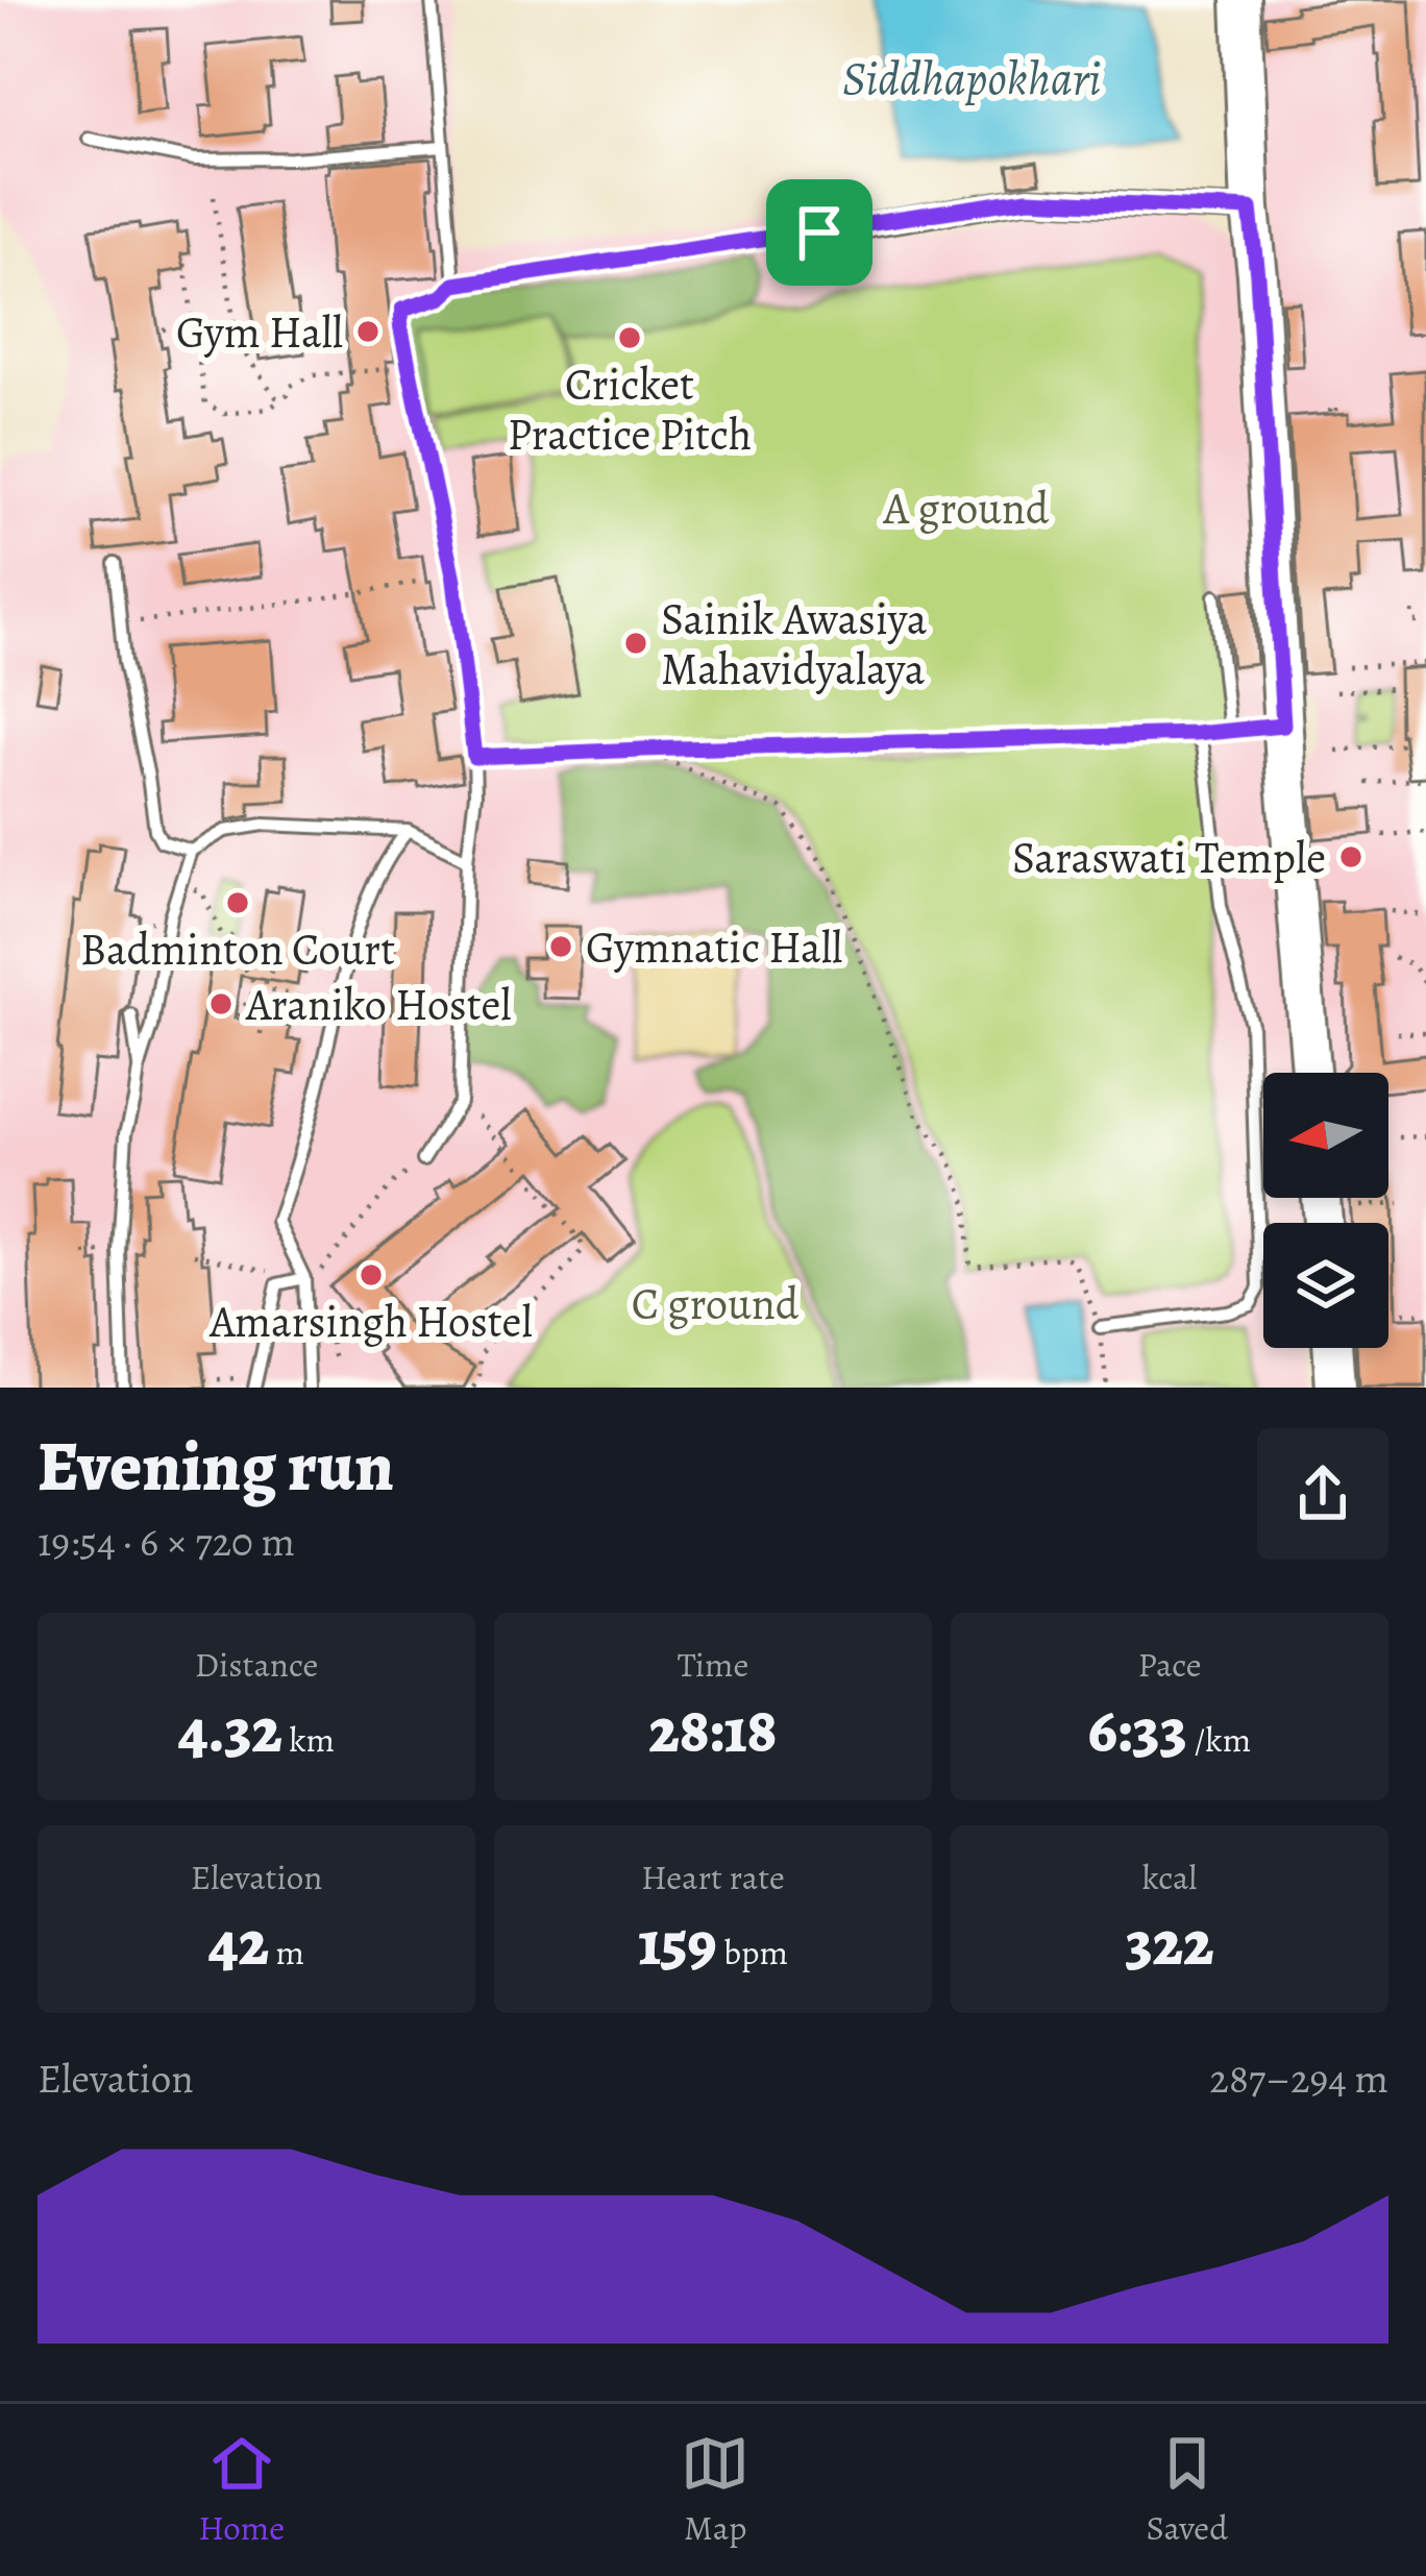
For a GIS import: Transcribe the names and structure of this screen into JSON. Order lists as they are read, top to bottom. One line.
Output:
{"water":["Siddhapokhari"],"parks":["A ground","C ground"],"places":["Gym Hall","Cricket Practice Pitch","Sainik Awasiya Mahavidyalaya","Saraswati Temple","Badminton Court","Gymnatic Hall","Araniko Hostel","Amarsingh Hostel"],"north":"left","page":{"heading":["Evening run","19:54 · 6 × 720 m"],"stats":[["Distance","4.32 km"],["Time","28:18"],["Pace","6:33 /km"],["Elevation","42 m"],["Heart rate","159 bpm"],["kcal","322"]],"chart":["Elevation","287–294 m"],"tabs":["Home","Map","Saved"]}}
